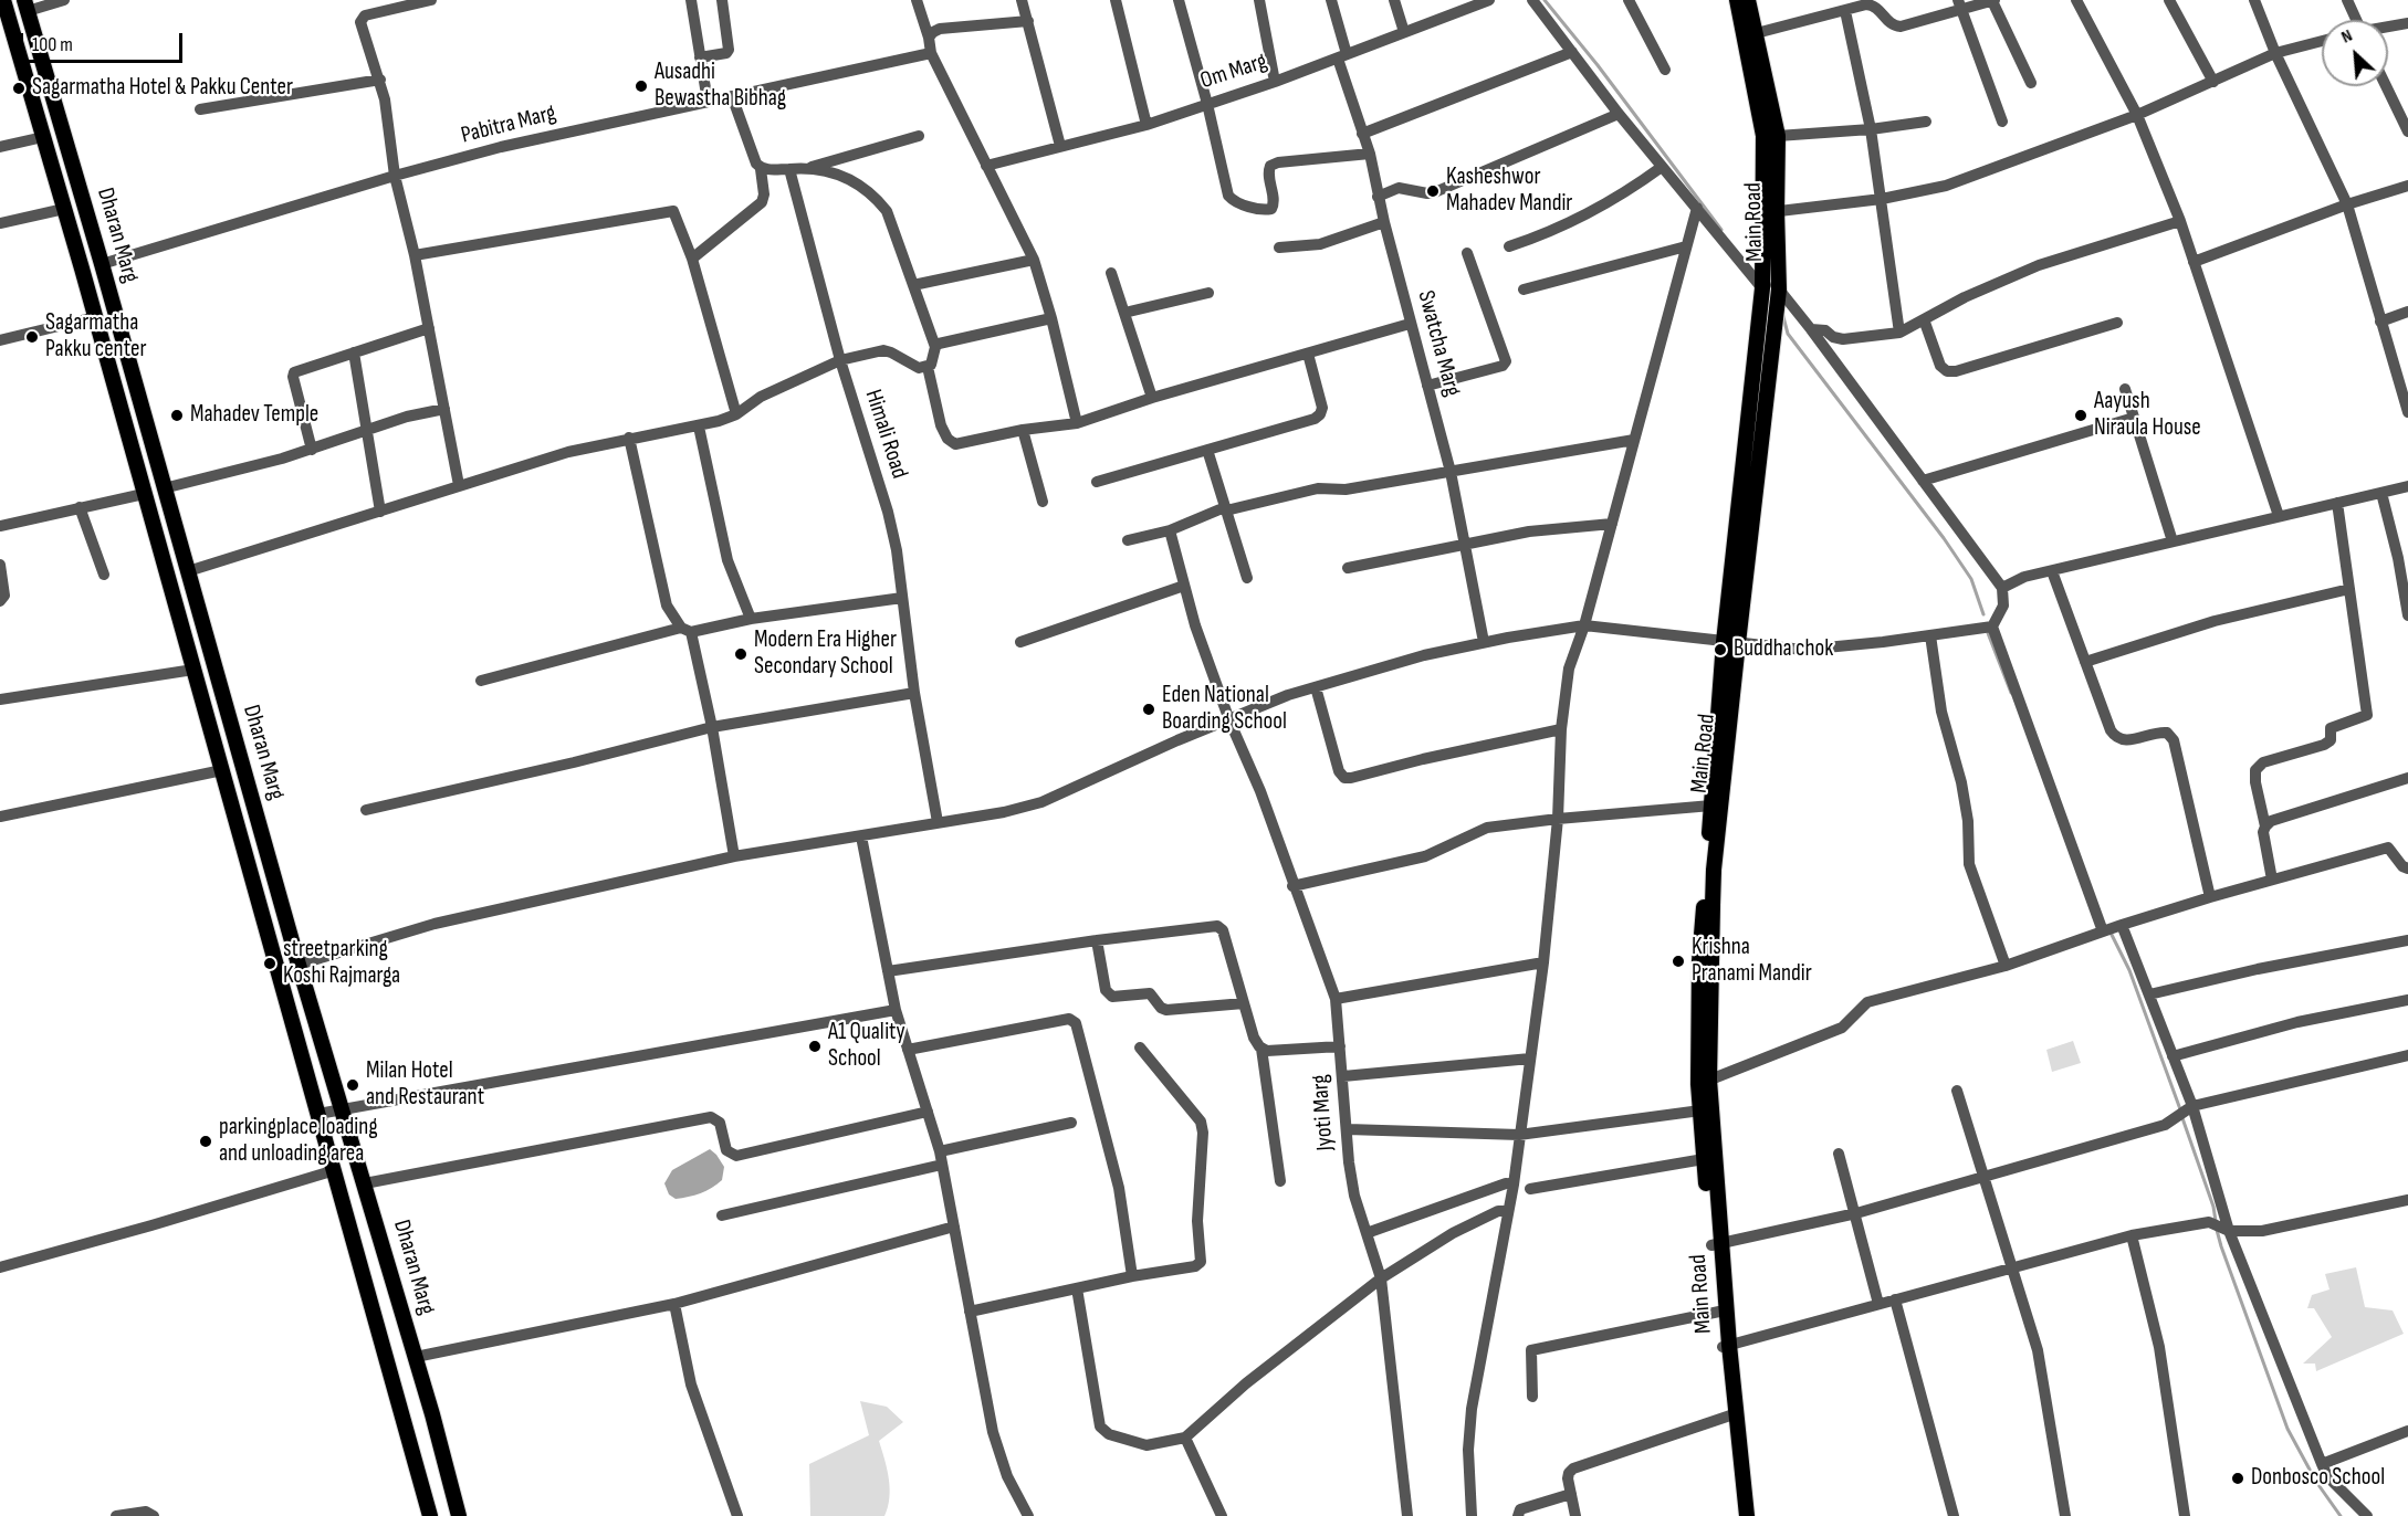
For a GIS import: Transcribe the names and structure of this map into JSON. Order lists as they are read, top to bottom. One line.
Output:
{"streets":{"main road":["Main Road","Dharan Marg"],"street":["Om Marg","Pabitra Marg","Swatcha Marg","Himali Road","Jyoti Marg"]},"crossings":[["Om Marg","Swatcha Marg"],["Pabitra Marg","Dharan Marg"]],"places":["Ausadhi Bewastha Bibhag","Sagarmatha Hotel & Pakku Center","Kasheshwor Mahadev Mandir","Sagarmatha Pakku center","Mahadev Temple","Aayush Niraula House","Buddha chok","Modern Era Higher Secondary School","Eden National Boarding School","Krishna Pranami Mandir","streetparking Koshi Rajmarga","A1 Quality School","Milan Hotel and Restaurant","parkingplace loading and unloading area","Donbosco School"],"scale_bar":"100 m","north":"top left"}
